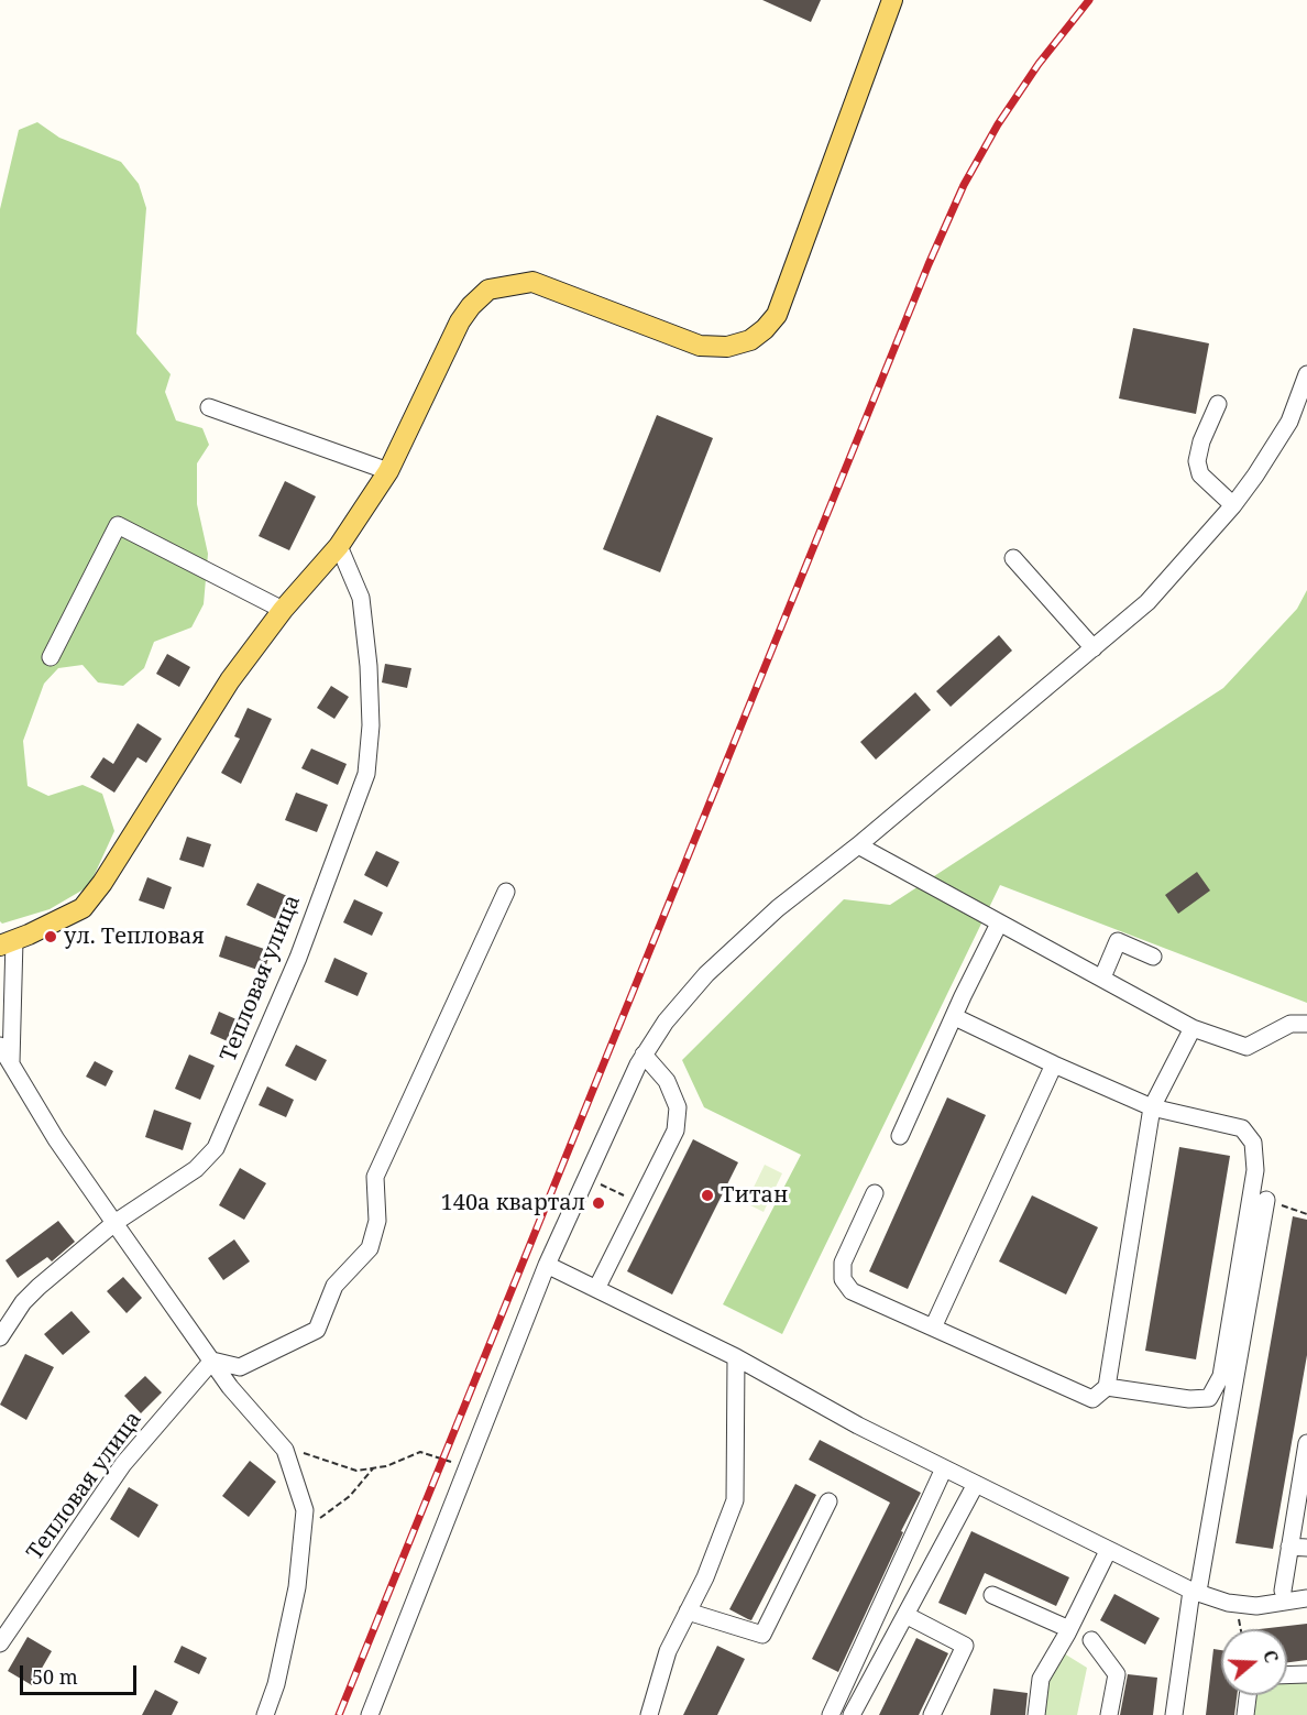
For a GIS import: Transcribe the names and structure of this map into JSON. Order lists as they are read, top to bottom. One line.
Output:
{"streets":{"street":["Тепловая улица"]},"places":["ул. Тепловая","Титан","140а квартал"],"scale_bar":"50 m","north":"right"}
